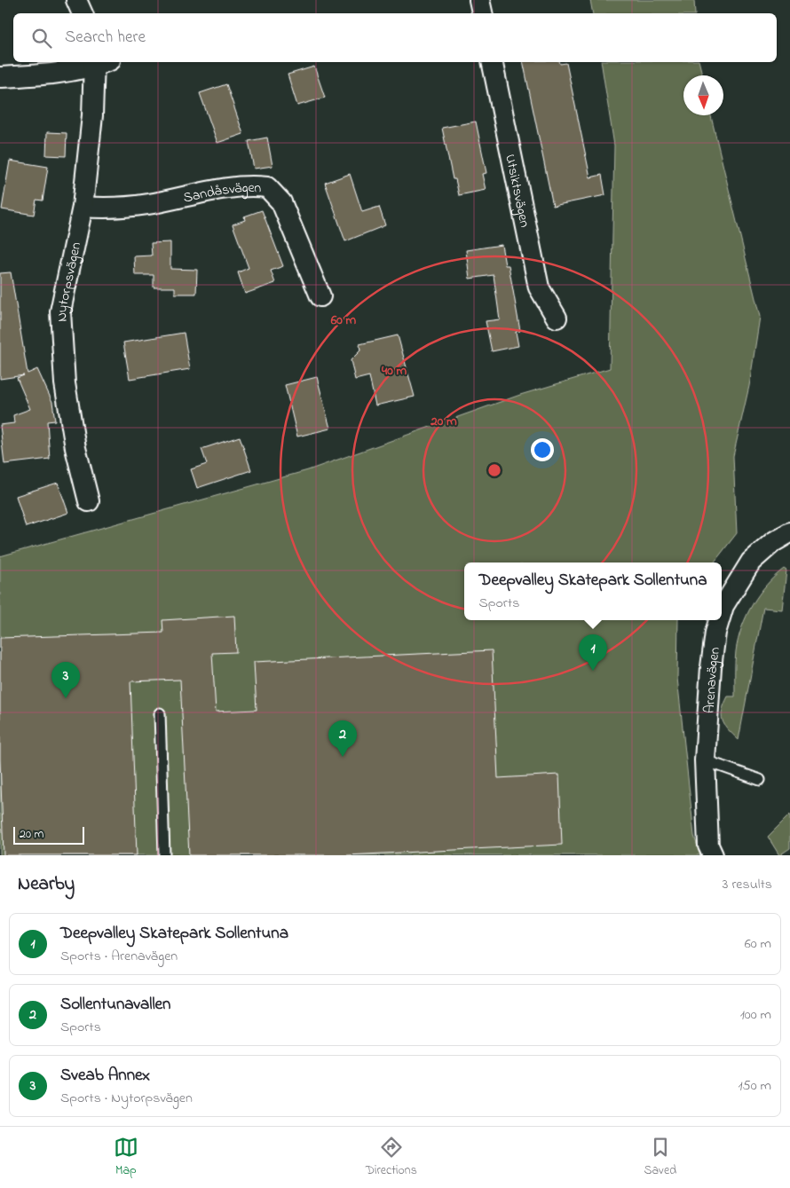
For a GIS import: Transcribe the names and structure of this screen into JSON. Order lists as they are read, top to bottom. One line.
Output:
{"streets":{"street":["Utsiktsvägen","Sandåsvägen","Nytorpsvägen","Arenavägen"]},"crossings":[["Sandåsvägen","Nytorpsvägen"]],"scale_bar":"20 m","north":"bottom","page":{"search":"Search here","popup":["Deepvalley Skatepark Sollentuna","Sports"],"pins":["1","3","2"],"scale":"20 m","heading":["Nearby","3 results"],"list":[{"mark":"1","name":"Deepvalley Skatepark Sollentuna","note":"Sports · Arenavägen","value":"60 m"},{"mark":"2","name":"Sollentunavallen","note":"Sports","value":"100 m"},{"mark":"3","name":"Sveab Annex","note":"Sports · Nytorpsvägen","value":"150 m"}],"nav":["Map","Directions","Saved"]},"rings":["60 m","40 m","20 m"]}
